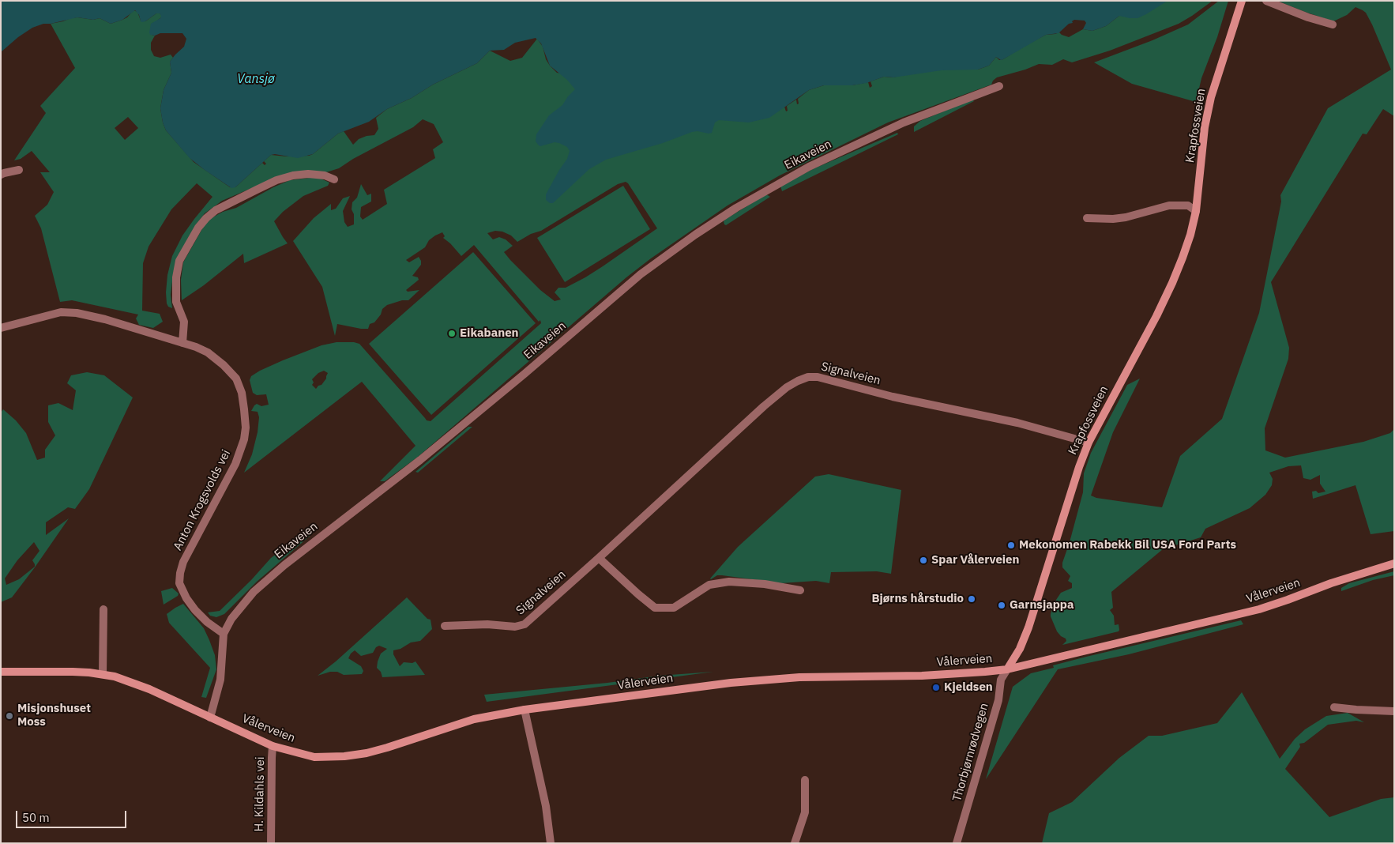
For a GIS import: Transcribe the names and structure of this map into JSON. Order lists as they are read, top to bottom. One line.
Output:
{"streets":{"street":["Krapfossveien","Eikaveien","Signalveien","Anton Krogsvolds vei","Vålerveien","Thorbjørnrødvegen","H. Kildahls vei"]},"crossings":[["Krapfossveien","Signalveien"],["Krapfossveien","Vålerveien"],["Krapfossveien","Thorbjørnrødvegen"],["Eikaveien","Anton Krogsvolds vei"],["Eikaveien","Vålerveien"],["Vålerveien","Thorbjørnrødvegen"],["Vålerveien","H. Kildahls vei"]],"water":["Vansjø"],"places":["Eikabanen","Mekonomen Rabekk Bil USA Ford Parts","Spar Vålerveien","Bjørns hårstudio","Garnsjappa","Kjeldsen","Misjonshuset Moss"],"scale_bar":"50 m"}
